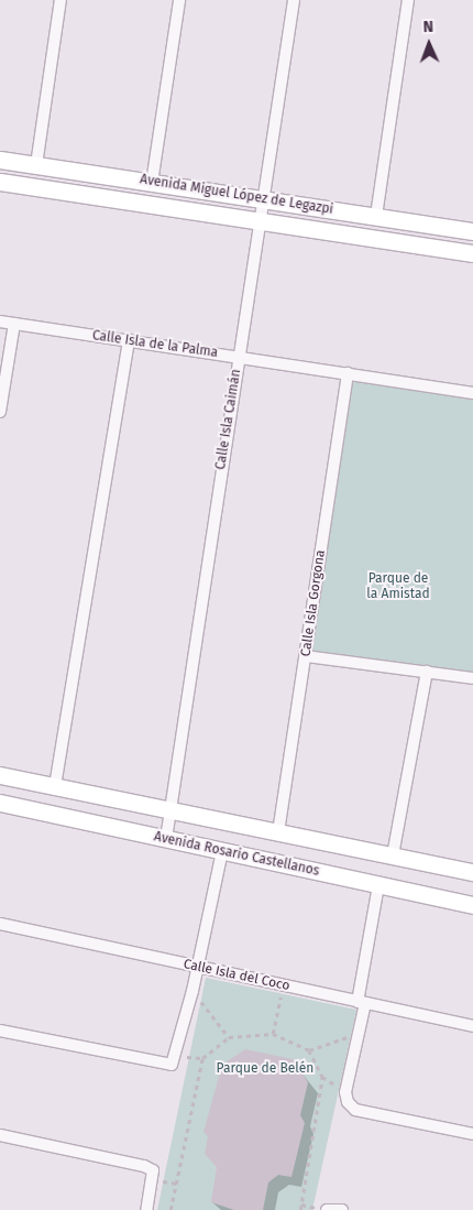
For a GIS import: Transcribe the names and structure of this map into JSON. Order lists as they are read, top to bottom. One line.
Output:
{"streets":{"street":["Avenida Miguel López de Legazpi","Calle Isla de la Palma","Calle Isla Caimán","Calle Isla Gorgona","Avenida Rosario Castellanos","Calle Isla del Coco"]},"crossings":[["Avenida Miguel López de Legazpi","Calle Isla Caimán"],["Calle Isla de la Palma","Calle Isla Caimán"],["Calle Isla de la Palma","Calle Isla Gorgona"],["Calle Isla Caimán","Avenida Rosario Castellanos"]],"parks":["Parque de la Amistad","Parque de Belén"],"north":"top"}
